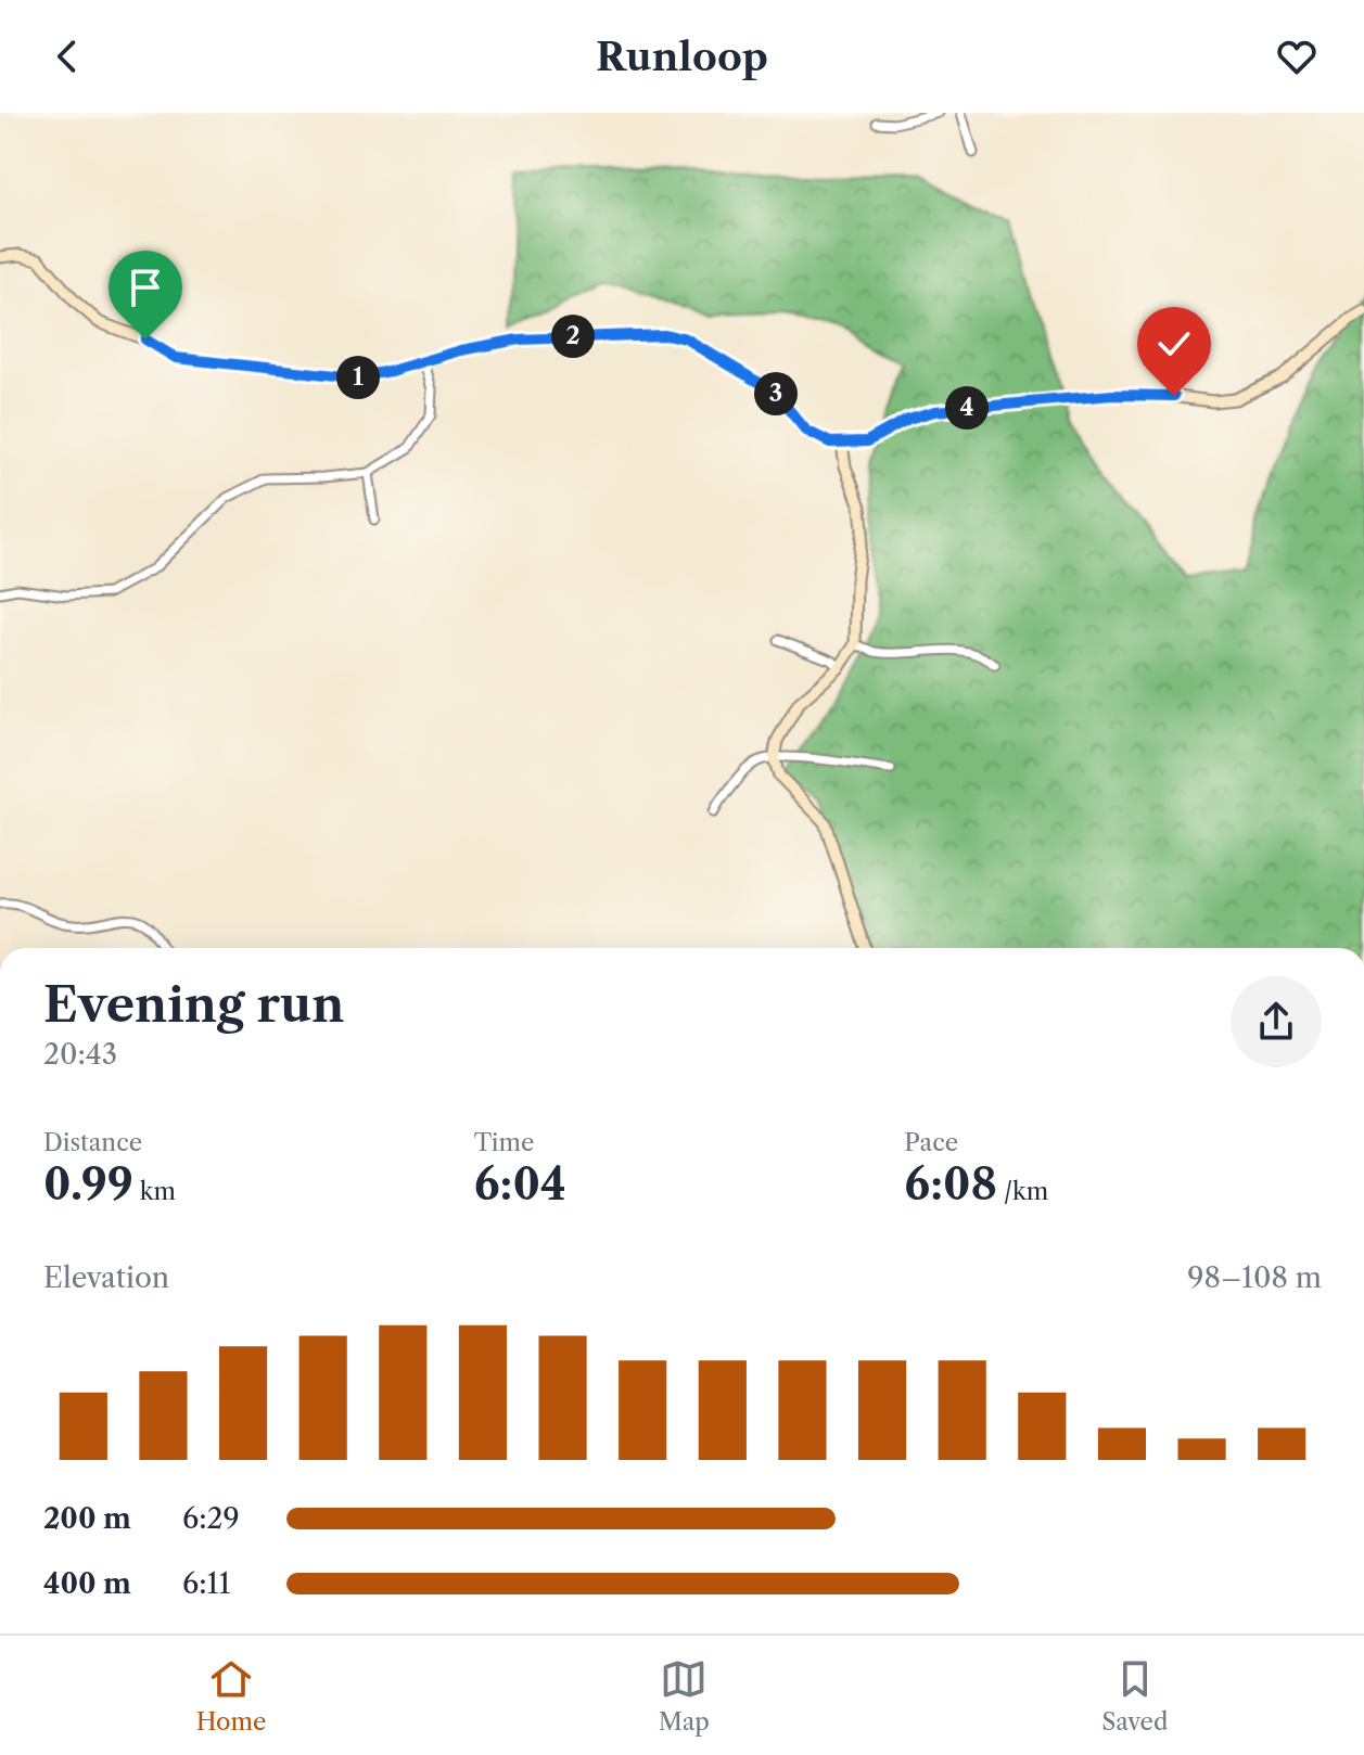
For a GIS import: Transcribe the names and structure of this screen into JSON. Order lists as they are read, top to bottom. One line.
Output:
{"page":{"header":"Runloop","pins":["2","1","3","4"],"heading":["Evening run","20:43"],"stats":[["Distance","0.99 km"],["Time","6:04"],["Pace","6:08 /km"]],"chart":["Elevation","98–108 m"],"list":[{"name":"200 m","note":"6:29"},{"name":"400 m","note":"6:11"}],"tabs":["Home","Map","Saved"]}}
